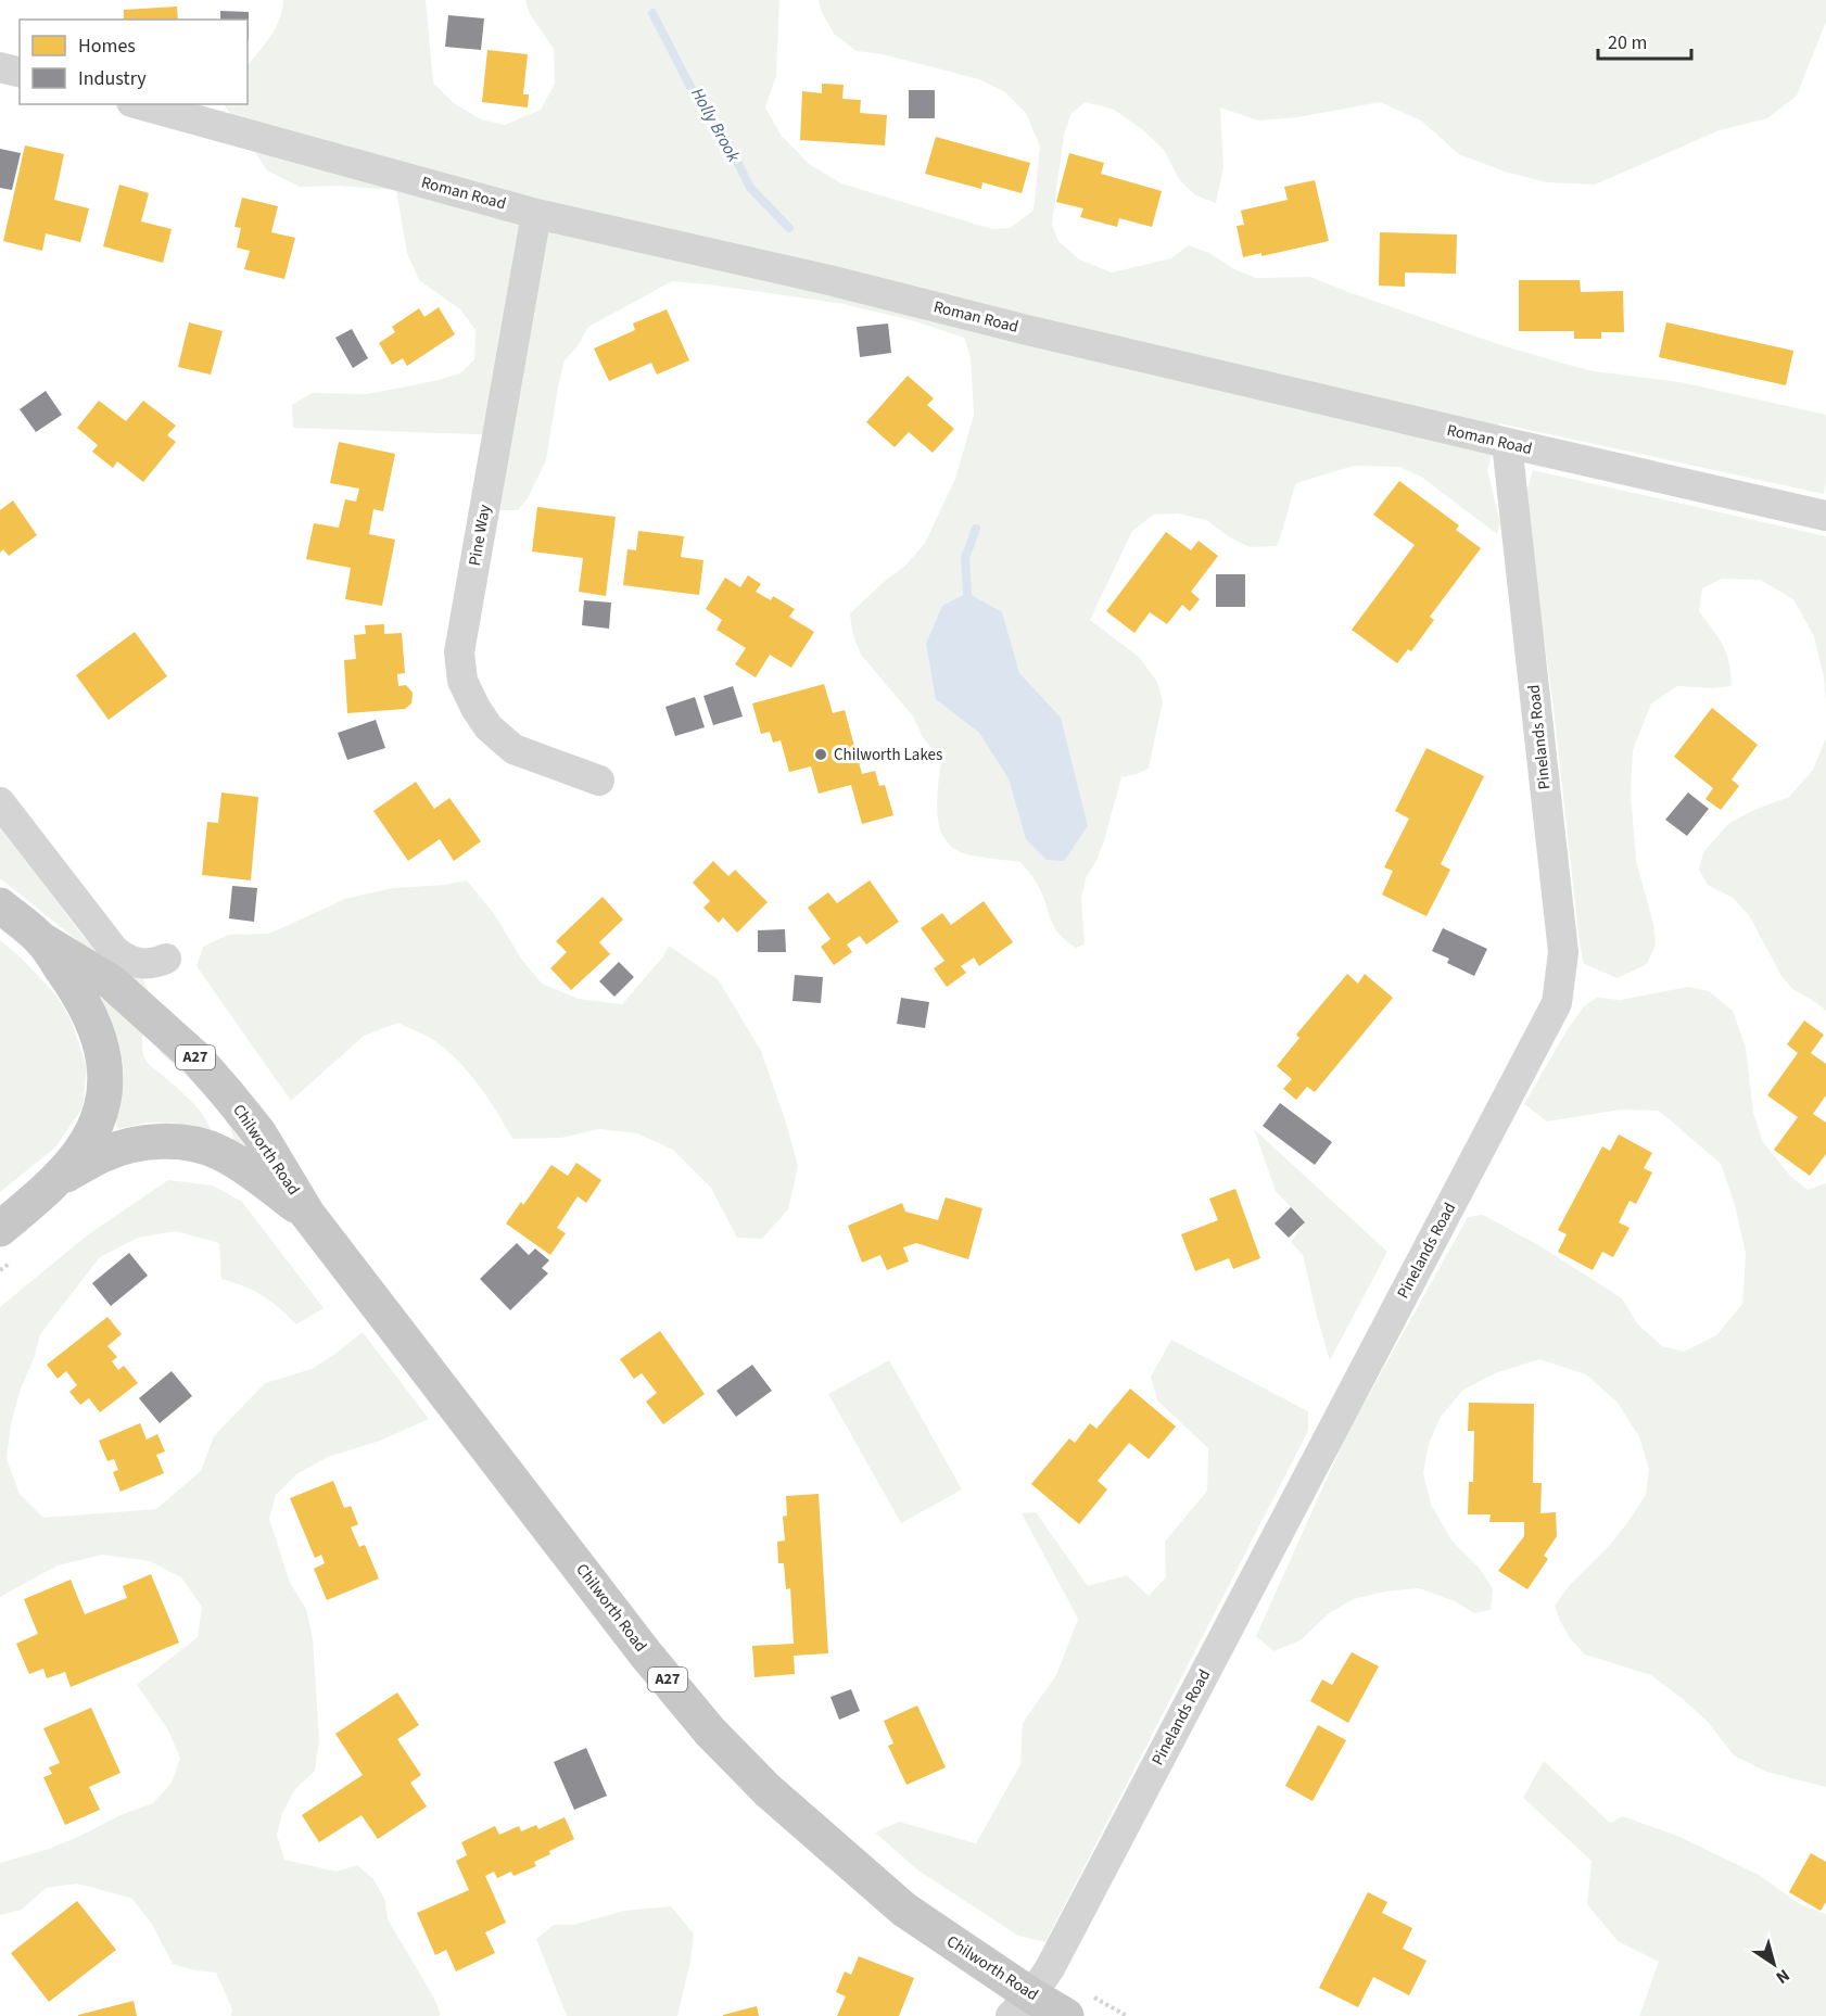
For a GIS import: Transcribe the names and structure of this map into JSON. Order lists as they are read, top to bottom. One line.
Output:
{"streets":{"main road":["A27","Chilworth Road"],"street":["Roman Road","Pine Way","Pinelands Road"]},"crossings":[["Roman Road","Pine Way"],["Roman Road","Pinelands Road"],["Pinelands Road","Chilworth Road"],["A27","Chilworth Road"]],"water":["Holly Brook"],"places":["Chilworth Lakes"],"legend":["Homes","Industry"],"scale_bar":"20 m","north":"bottom right"}
